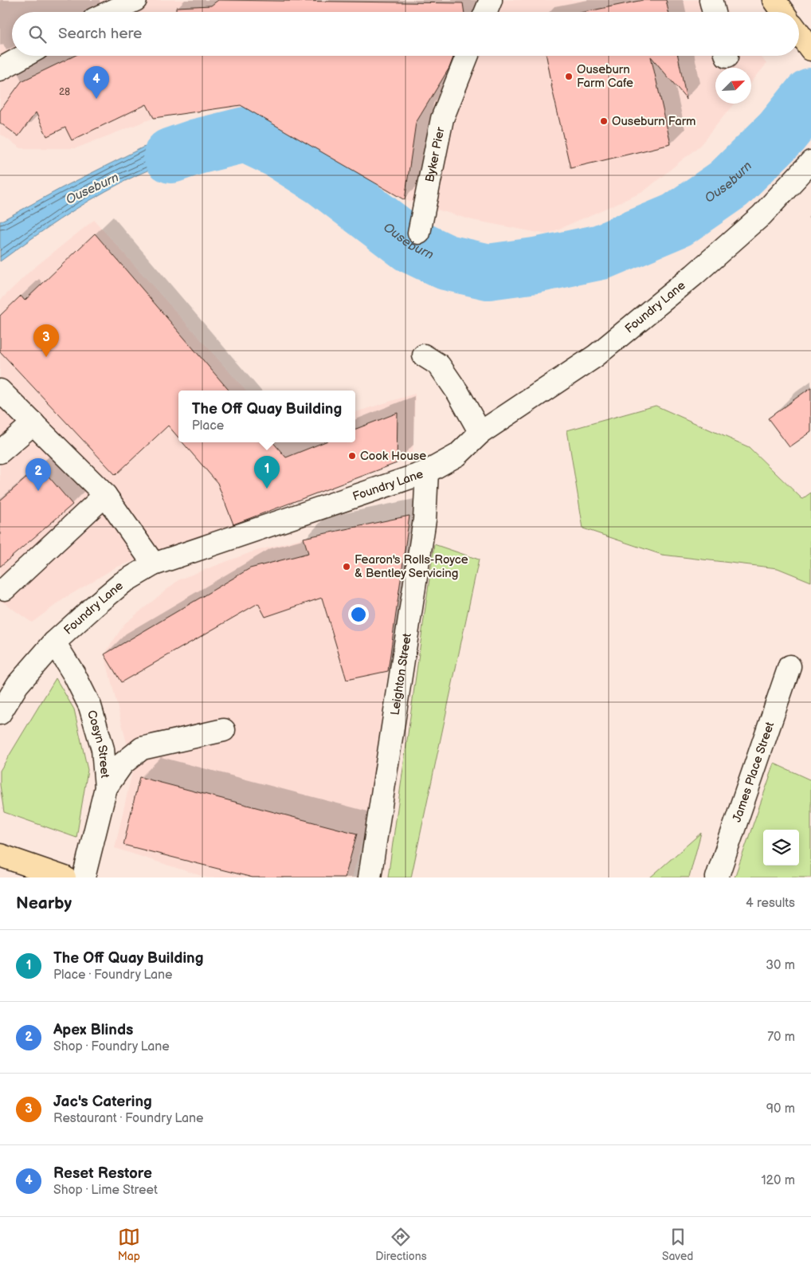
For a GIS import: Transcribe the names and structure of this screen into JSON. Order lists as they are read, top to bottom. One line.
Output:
{"streets":{"street":["Byker Pier","Foundry Lane","Leighton Street","Cosyn Street","James Place Street"]},"crossings":[["Foundry Lane","Leighton Street"],["Foundry Lane","Cosyn Street"]],"water":["Ouseburn"],"places":["Ouseburn Farm Cafe","Ouseburn Farm","Cook House","Fearon's Rolls-Royce & Bentley Servicing"],"house_numbers":["28"],"north":"top right","page":{"search":"Search here","pins":["4","3","1","2"],"popup":["The Off Quay Building","Place"],"heading":["Nearby","4 results"],"list":[{"mark":"1","name":"The Off Quay Building","note":"Place · Foundry Lane","value":"30 m"},{"mark":"2","name":"Apex Blinds","note":"Shop · Foundry Lane","value":"70 m"},{"mark":"3","name":"Jac's Catering","note":"Restaurant · Foundry Lane","value":"90 m"},{"mark":"4","name":"Reset Restore","note":"Shop · Lime Street","value":"120 m"}],"nav":["Map","Directions","Saved"]}}
